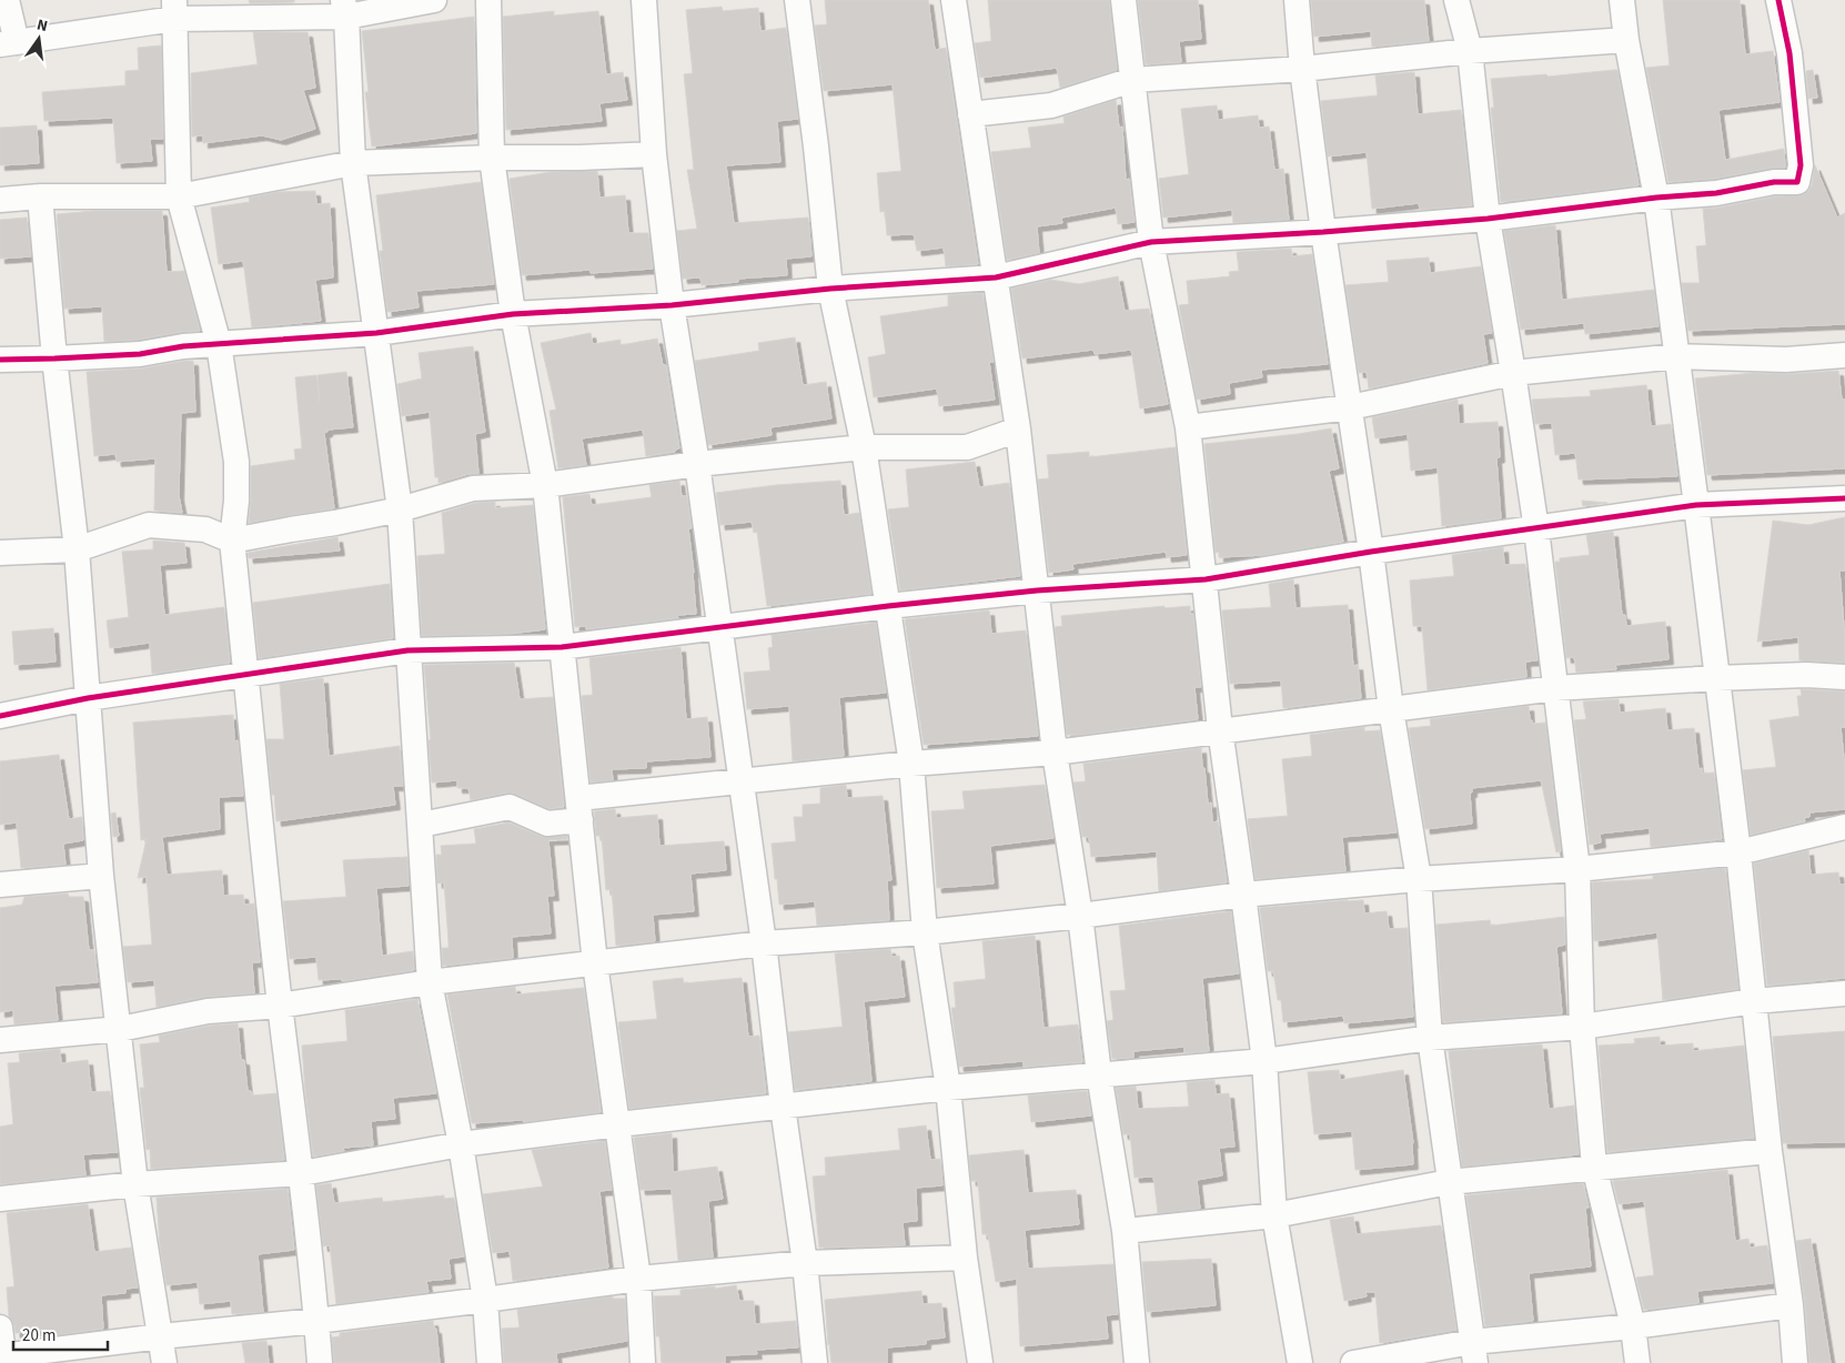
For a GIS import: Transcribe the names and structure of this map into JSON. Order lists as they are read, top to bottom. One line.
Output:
{"scale_bar":"20 m","north":"top"}
